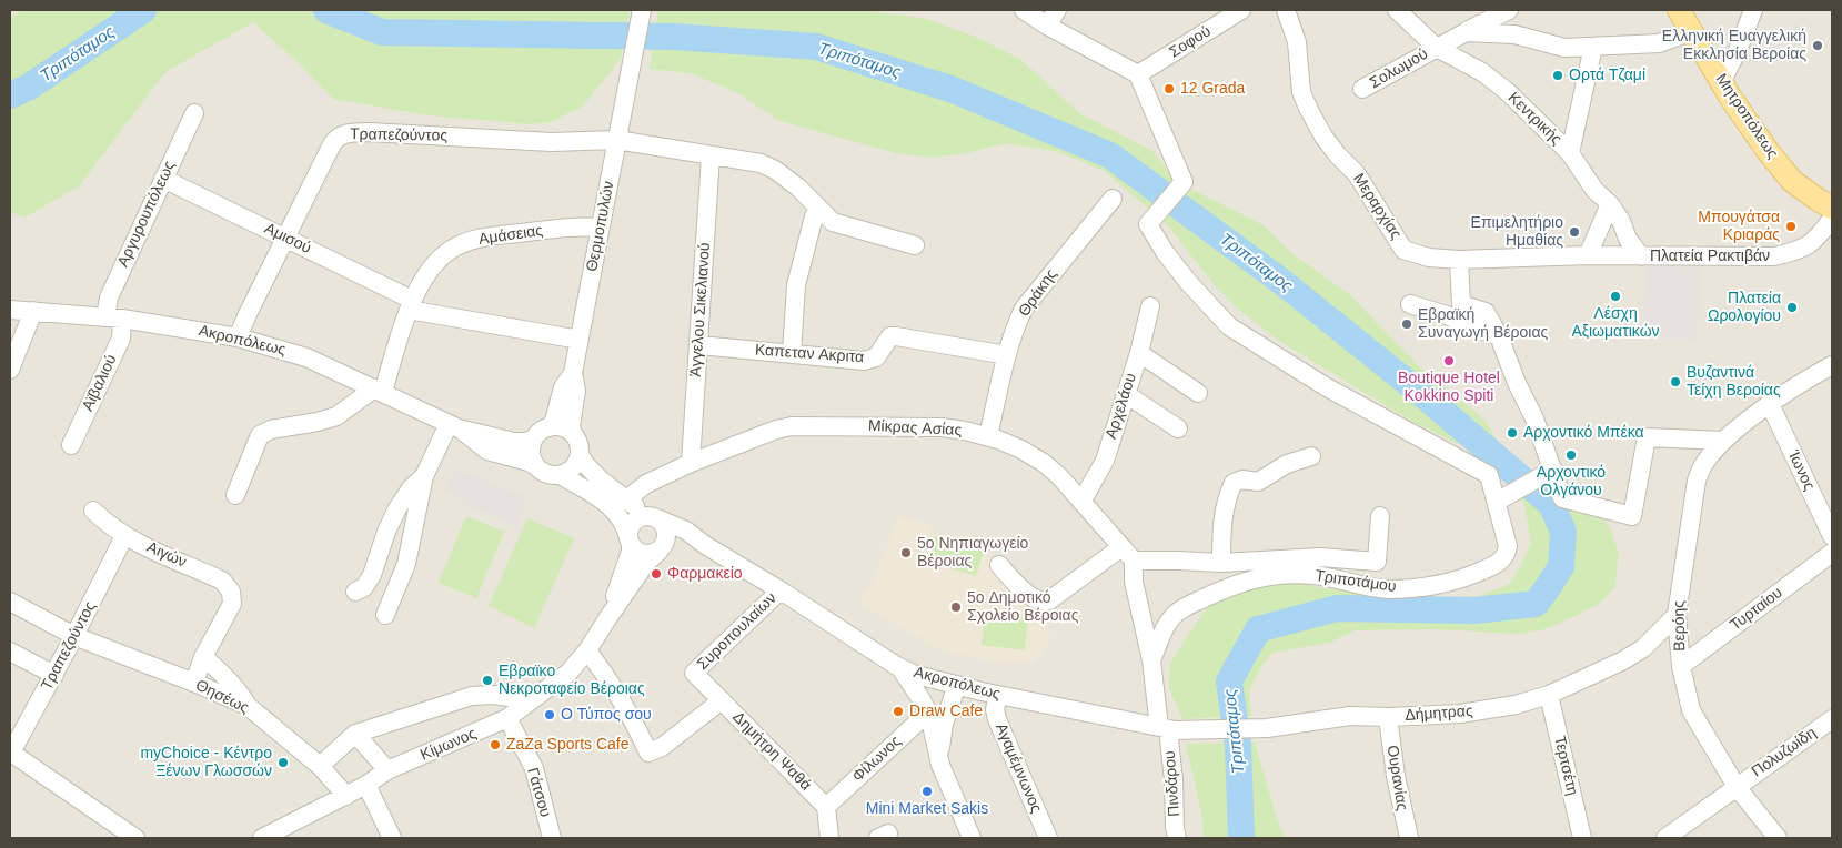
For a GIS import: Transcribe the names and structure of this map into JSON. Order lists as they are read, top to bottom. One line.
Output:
{"streets":{"main road":["Μητροπόλεως"],"street":["Σοφού","Σολωμού","Κεντρικής","Τραπεζούντος","Μεραρχίας","Αργυρουπόλεως","Θερμοπυλών","Αμάσειας","Αμισού","Πλατεία Ρακτιβάν","Θράκης","Άγγελου Σικελιανού","Ακροπόλεως","Καπεταν Ακριτα","Αϊβαλιού","Αρχελάου","Μίκρας Ασίας","Ίωνος","Αιγών","Τριποτάμου","Τυρταίου","Βερόης","Συροπουλαίων","Θησέως","Δήμητρας","Κίμωνος","Δημήτρη Ψαθά","Πολυζωίδη","Φίλωνος","Τερτσέτη","Αγαμέμνωνος","Ουρανίας","Πινδάρου","Γάτσου"]},"crossings":[["Σοφού","Τριποτάμου"],["Σολωμού","Κεντρικής"],["Κεντρικής","Μεραρχίας"],["Κεντρικής","Πλατεία Ρακτιβάν"],["Τραπεζούντος","Θερμοπυλών"],["Τραπεζούντος","Αμισού"],["Τραπεζούντος","Ακροπόλεως"],["Τραπεζούντος","Αιγών"],["Τραπεζούντος","Θησέως"],["Μεραρχίας","Πλατεία Ρακτιβάν"],["Αργυρουπόλεως","Αμισού"],["Αργυρουπόλεως","Ακροπόλεως"],["Αργυρουπόλεως","Αϊβαλιού"],["Θερμοπυλών","Αμάσειας"],["Θερμοπυλών","Αμισού"],["Θερμοπυλών","Ακροπόλεως"],["Αμάσειας","Αμισού"],["Αμάσειας","Ακροπόλεως"],["Θράκης","Καπεταν Ακριτα"],["Θράκης","Μίκρας Ασίας"],["Άγγελου Σικελιανού","Καπεταν Ακριτα"],["Άγγελου Σικελιανού","Μίκρας Ασίας"],["Ακροπόλεως","Αϊβαλιού"],["Ακροπόλεως","Μίκρας Ασίας"],["Ακροπόλεως","Συροπουλαίων"],["Ακροπόλεως","Δήμητρας"],["Ακροπόλεως","Κίμωνος"],["Ακροπόλεως","Αγαμέμνωνος"],["Ακροπόλεως","Πινδάρου"],["Αρχελάου","Μίκρας Ασίας"],["Μίκρας Ασίας","Τριποτάμου"],["Ίωνος","Βερόης"],["Τυρταίου","Βερόης"],["Βερόης","Δήμητρας"],["Βερόης","Πολυζωίδη"],["Συροπουλαίων","Δημήτρη Ψαθά"],["Θησέως","Κίμωνος"],["Δήμητρας","Τερτσέτη"],["Δήμητρας","Ουρανίας"],["Δήμητρας","Πινδάρου"],["Κίμωνος","Γάτσου"],["Δημήτρη Ψαθά","Φίλωνος"]],"water":["Τριπόταμος"],"places":["Ελληνική Ευαγγελική Εκκλησία Βεροίας","Ορτά Τζαμί","12 Grada","Μπουγάτσα Κριαράς","Επιμελητήριο Ημαθίας","Λέσχη Αξιωματικών","Πλατεία Ωρολογίου","Εβραϊκή Συναγωγή Βέροιας","Boutique Hotel Kokkino Spiti","Βυζαντινά Τείχη Βεροίας","Αρχοντικό Μπέκα","Αρχοντικό Ολγάνου","5ο Νηπιαγωγείο Βέροιας","Φαρμακείο","5ο Δημοτικό Σχολείο Βέροιας","Εβραϊκο Νεκροταφείο Βέροιας","Draw Cafe","Ο Τύπος σου","ZaZa Sports Cafe","myChoice - Κέντρο Ξένων Γλωσσών","Mini Market Sakis"]}
